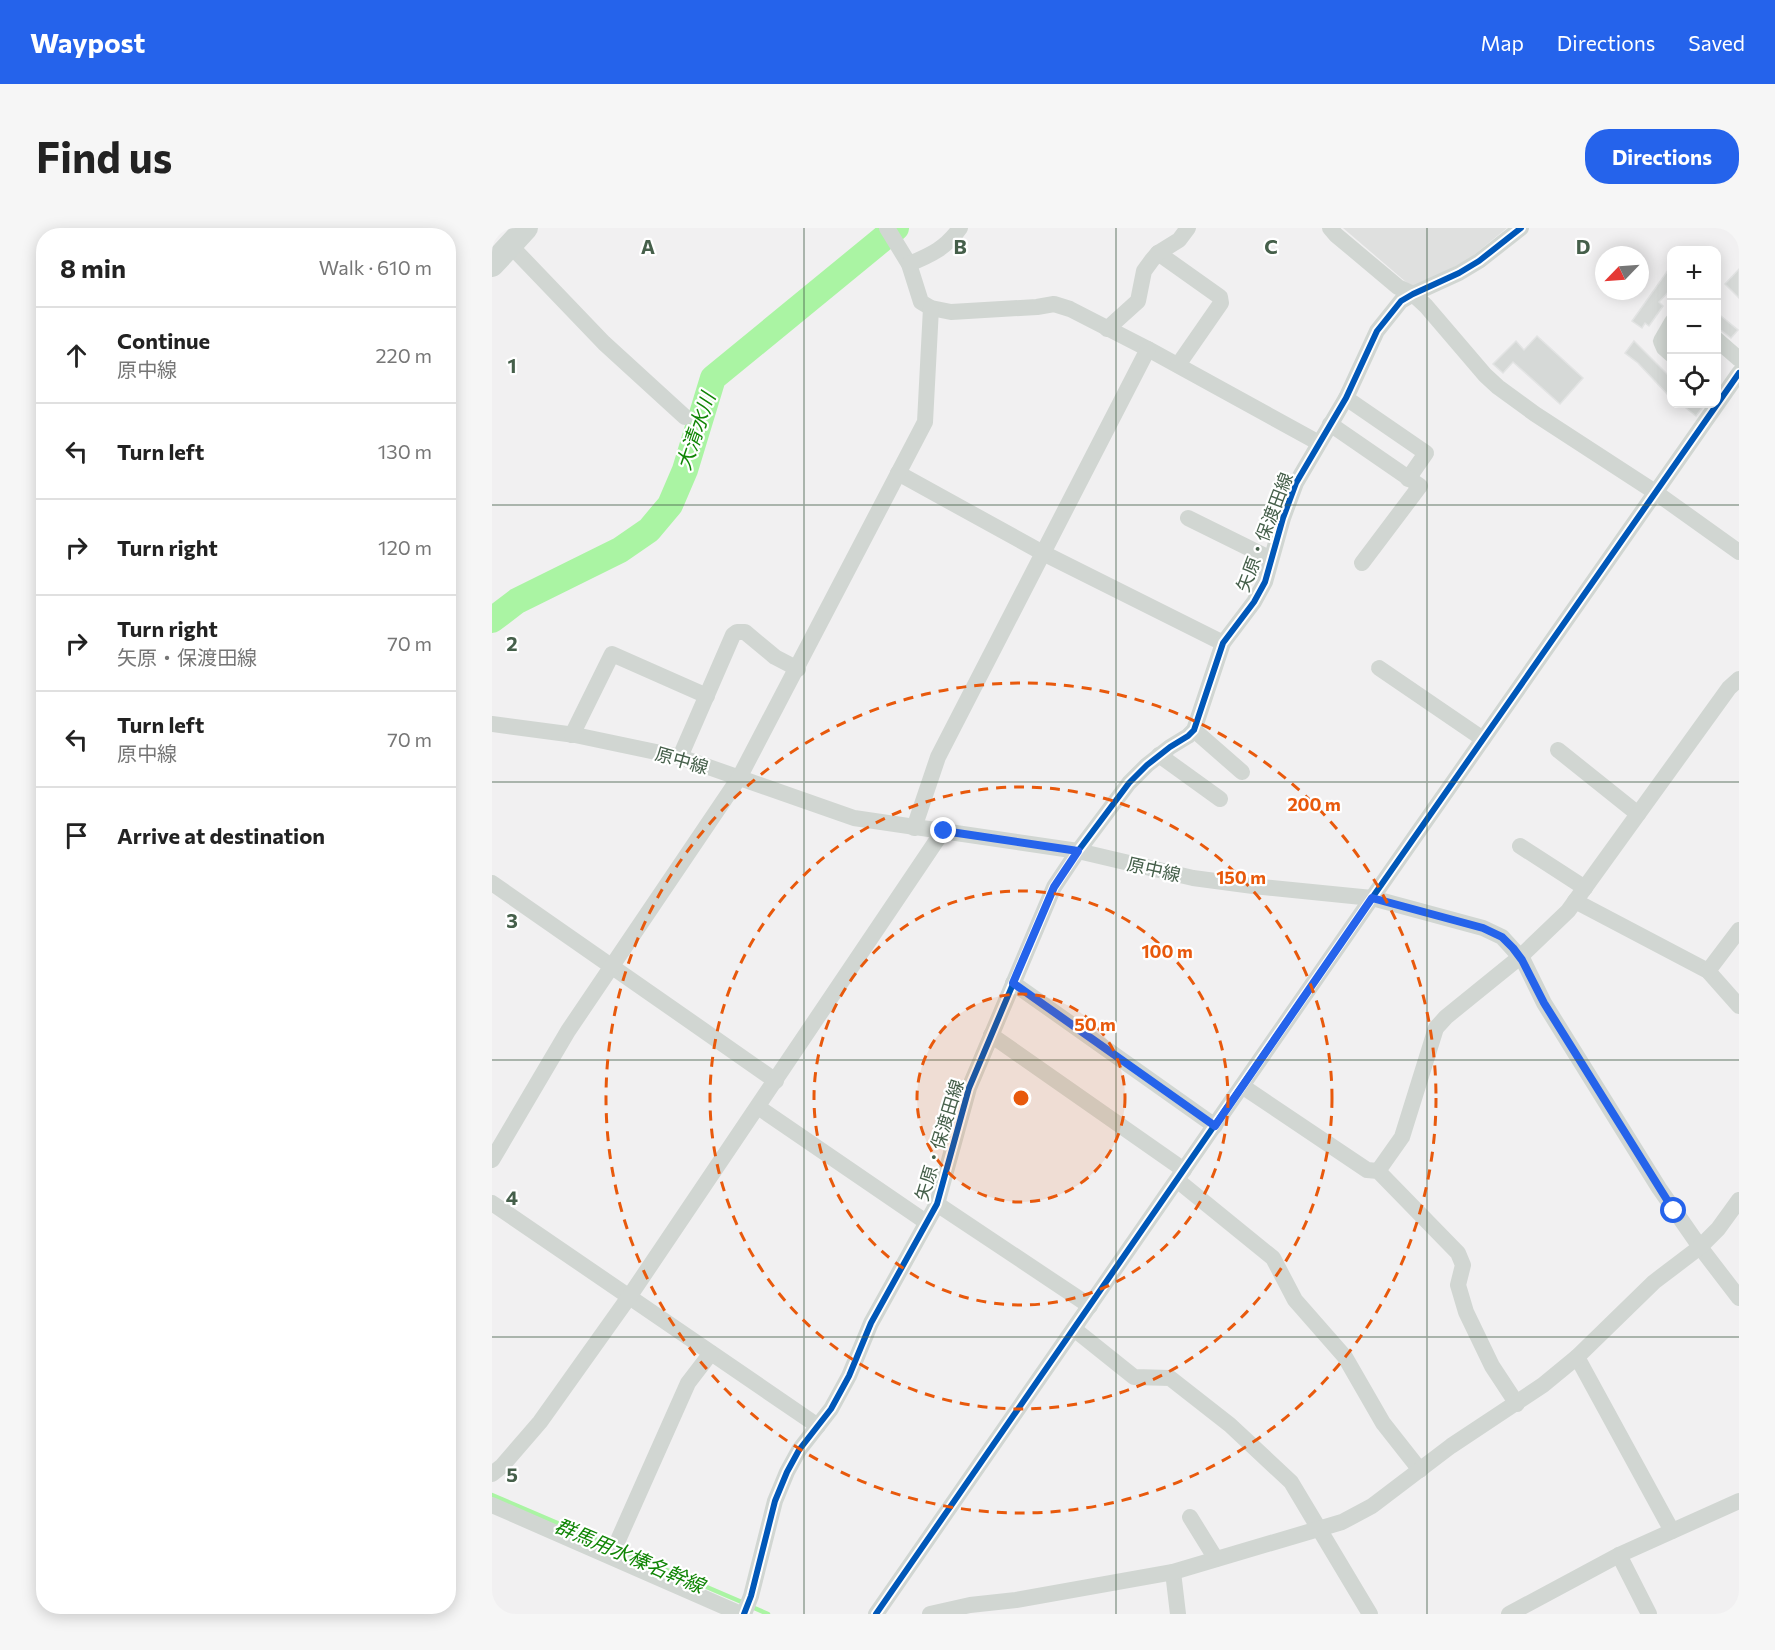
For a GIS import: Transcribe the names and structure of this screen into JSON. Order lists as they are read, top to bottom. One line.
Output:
{"streets":{"street":["矢原・保渡田線","原中線"]},"crossings":[["矢原・保渡田線","原中線"]],"water":["大清水川","群馬用水榛名幹線"],"north":"bottom left","page":{"header":"Waypost","nav":["Map","Directions","Saved"],"buttons":"Directions","title":"Find us","heading":["8 min","Walk · 610 m"],"map_buttons":["+","−"],"list":[["Continue","原中線","220 m"],["Turn left","130 m"],["Turn right","120 m"],["Turn right","矢原・保渡田線","70 m"],["Turn left","原中線","70 m"],"Arrive at destination"]},"grid":{"columns":["A","B","C","D"],"rows":["1","2","3","4","5"]},"rings":["200 m","150 m","100 m","50 m"]}
